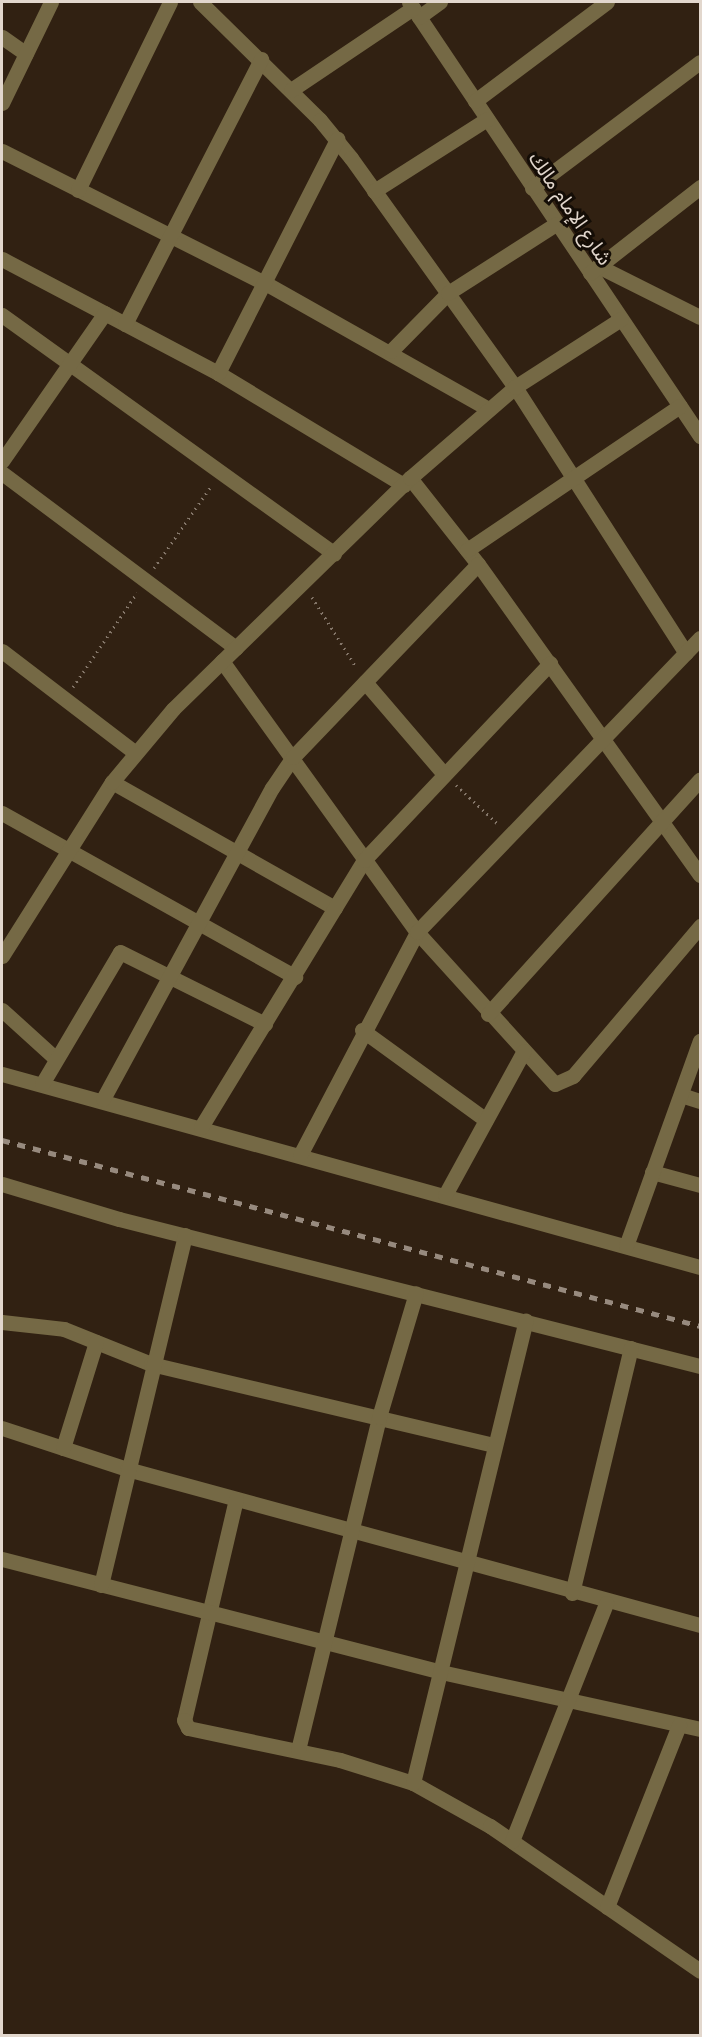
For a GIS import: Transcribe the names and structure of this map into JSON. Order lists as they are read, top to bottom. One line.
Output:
{"streets":{"street":["شارع الإمام مالك"]}}
